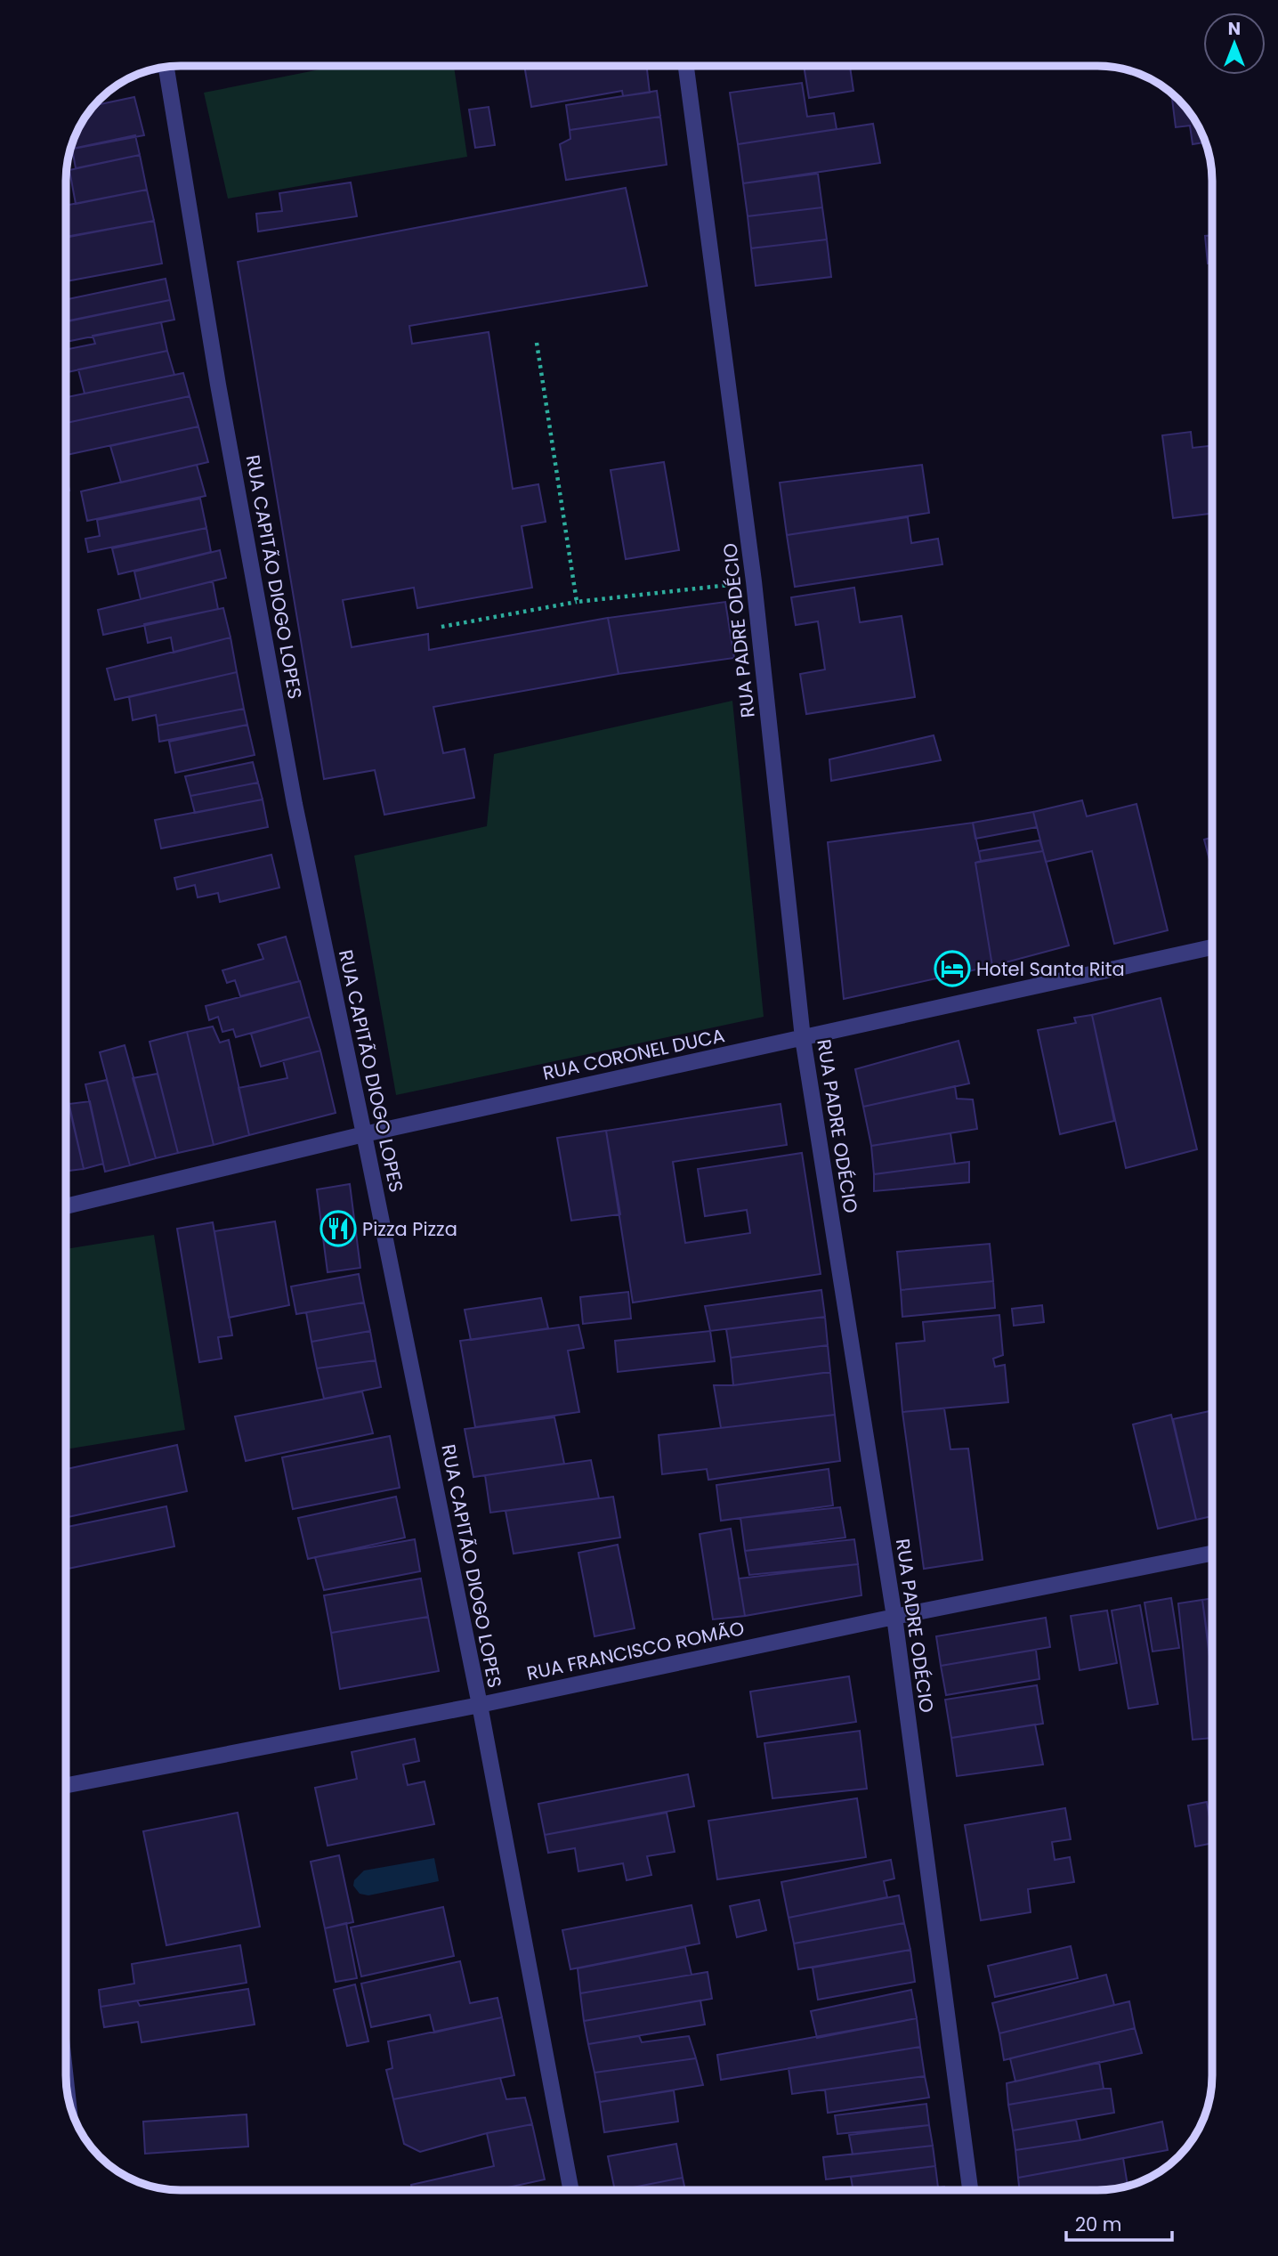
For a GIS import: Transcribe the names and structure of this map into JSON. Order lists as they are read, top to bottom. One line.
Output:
{"streets":{"street":["RUA CAPITÃO DIOGO LOPES","RUA PADRE ODÉCIO","RUA CORONEL DUCA","RUA FRANCISCO ROMÃO"]},"crossings":[["RUA CAPITÃO DIOGO LOPES","RUA CORONEL DUCA"],["RUA CAPITÃO DIOGO LOPES","RUA FRANCISCO ROMÃO"],["RUA PADRE ODÉCIO","RUA CORONEL DUCA"],["RUA PADRE ODÉCIO","RUA FRANCISCO ROMÃO"]],"places":{"hotel":["Hotel Santa Rita"],"restaurant":["Pizza Pizza"]},"scale_bar":"20 m","north":"top"}
